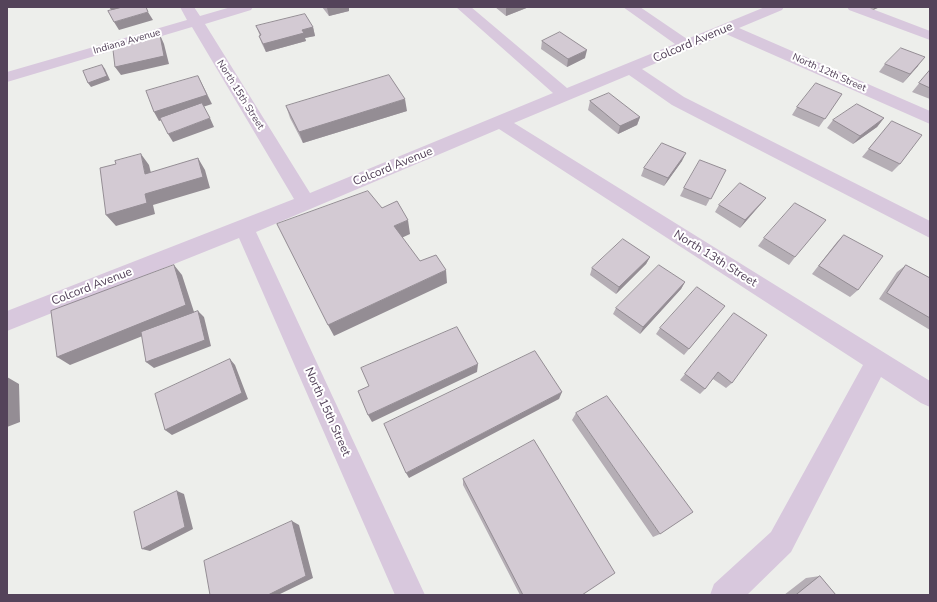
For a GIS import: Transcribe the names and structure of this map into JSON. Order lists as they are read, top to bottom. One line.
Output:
{"streets":{"street":["Indiana Avenue","Colcord Avenue","North 12th Street","North 15th Street","North 13th Street"]},"crossings":[["Indiana Avenue","North 15th Street"],["Colcord Avenue","North 12th Street"],["Colcord Avenue","North 15th Street"],["Colcord Avenue","North 13th Street"]]}
